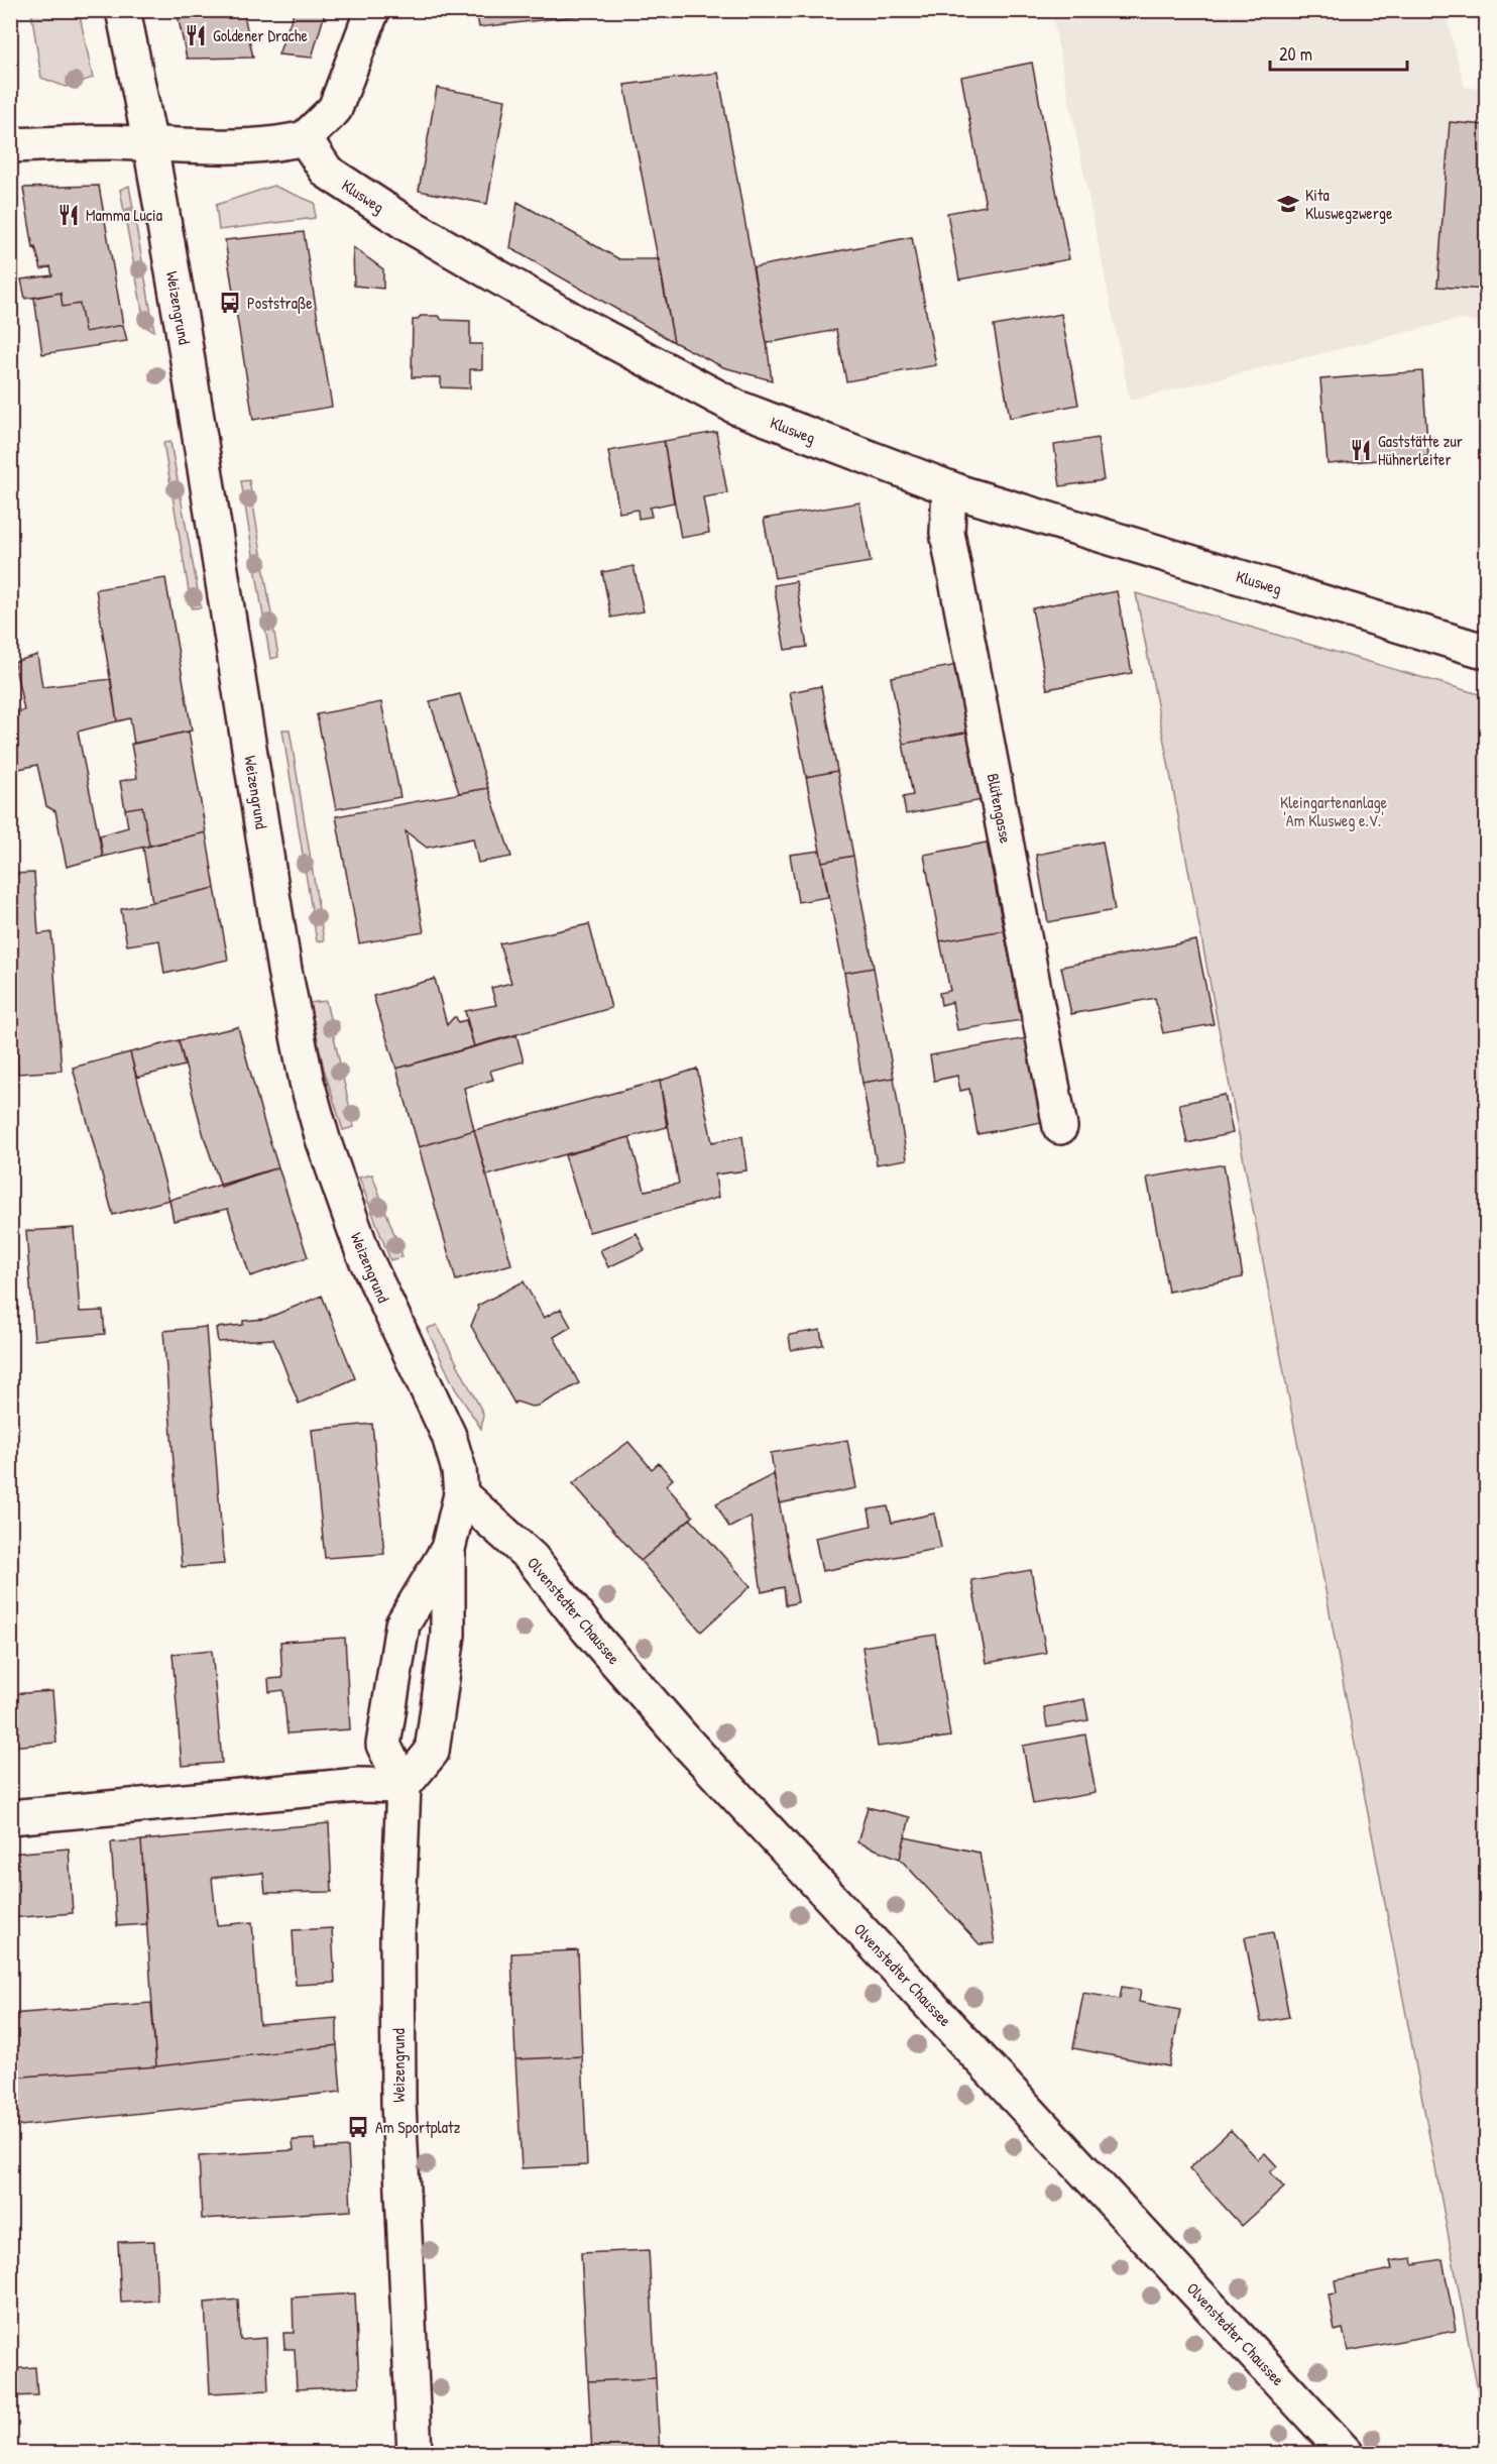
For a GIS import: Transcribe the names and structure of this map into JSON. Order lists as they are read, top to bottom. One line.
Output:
{"streets":{"street":["Klusweg","Weizengrund","Blütengasse","Olvenstedter Chaussee"]},"crossings":[["Klusweg","Blütengasse"],["Weizengrund","Olvenstedter Chaussee"]],"parks":["Kleingartenanlage 'Am Klusweg e.V.'"],"places":{"restaurant":["Goldener Drache","Mamma Lucia","Gaststätte zur Hühnerleiter"],"school or university":["Kita Kluswegzwerge"],"bus stop":["Poststraße","Am Sportplatz"]},"scale_bar":"20 m"}
